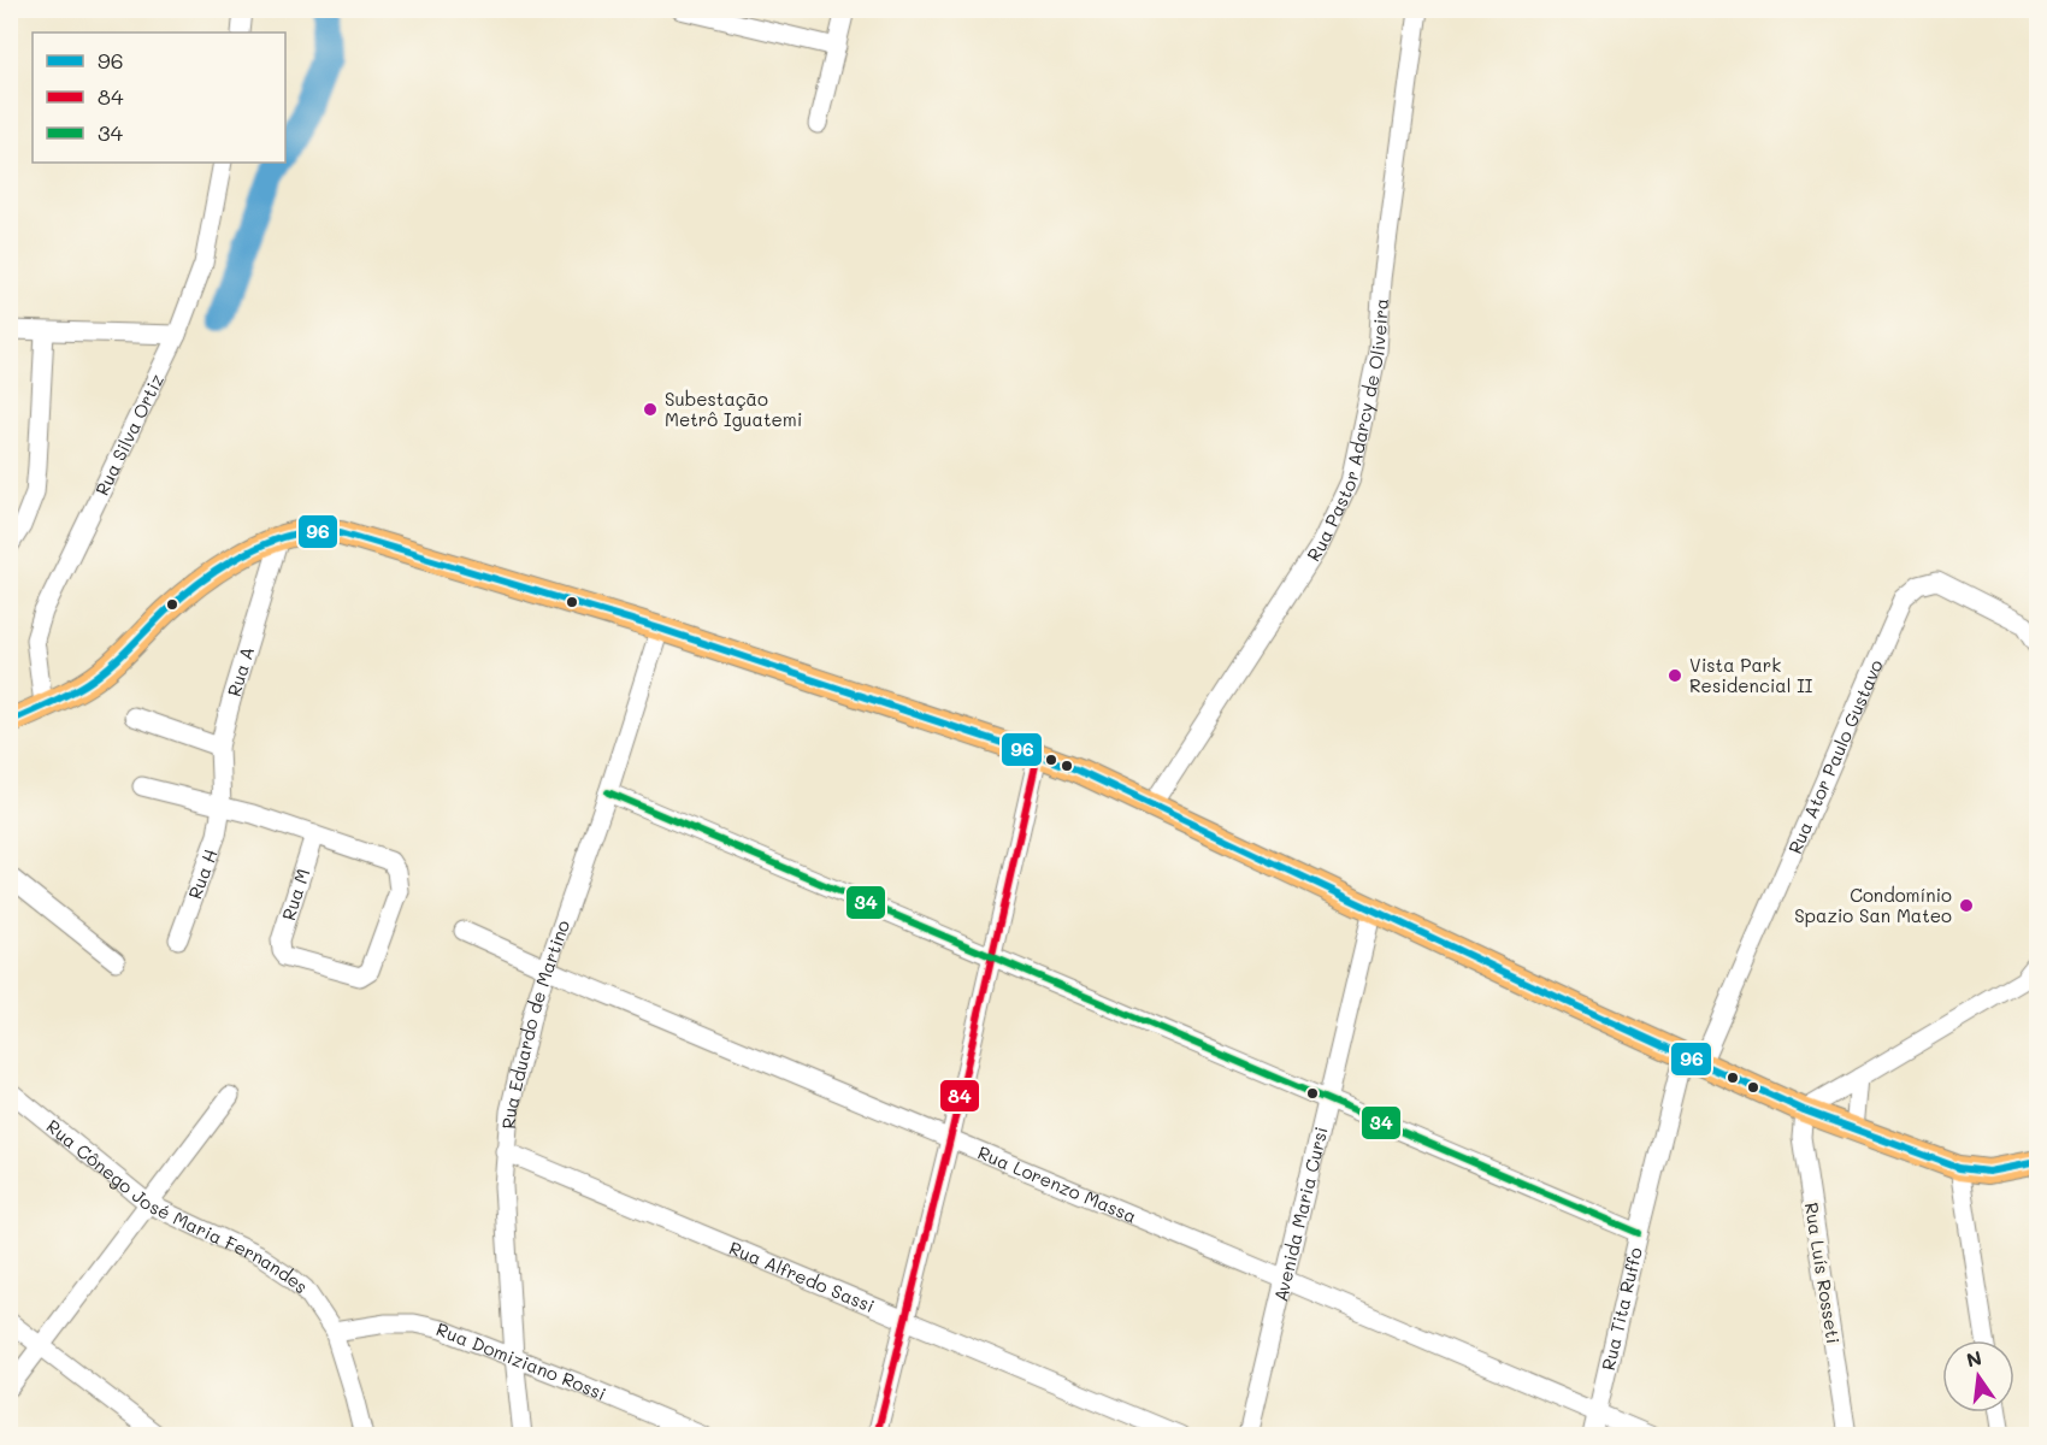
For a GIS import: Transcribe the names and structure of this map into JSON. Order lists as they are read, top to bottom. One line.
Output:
{"streets":{"street":["Rua Pastor Adarcy de Oliveira","Rua Silva Ortiz","Rua A","Rua Ator Paulo Gustavo","Rua H","Rua M","Rua Eduardo de Martino","Rua Lorenzo Massa","Rua Cônego José Maria Fernandes","Avenida Maria Cursi","Rua Luís Rosseti","Rua Alfredo Sassi","Rua Tita Ruffo","Rua Domiziano Rossi"]},"crossings":[["Rua A","Rua H"],["Rua Ator Paulo Gustavo","Rua Tita Ruffo"],["Rua Eduardo de Martino","Rua Lorenzo Massa"],["Rua Eduardo de Martino","Rua Alfredo Sassi"],["Rua Eduardo de Martino","Rua Domiziano Rossi"],["Rua Lorenzo Massa","Avenida Maria Cursi"],["Rua Lorenzo Massa","Rua Tita Ruffo"],["Rua Cônego José Maria Fernandes","Rua Domiziano Rossi"]],"places":["Subestação Metrô Iguatemi","Vista Park Residencial II","Condomínio Spazio San Mateo"],"lines":["transit line 96","transit line 84","transit line 34"],"legend":["96","84","34"],"north":"top"}
